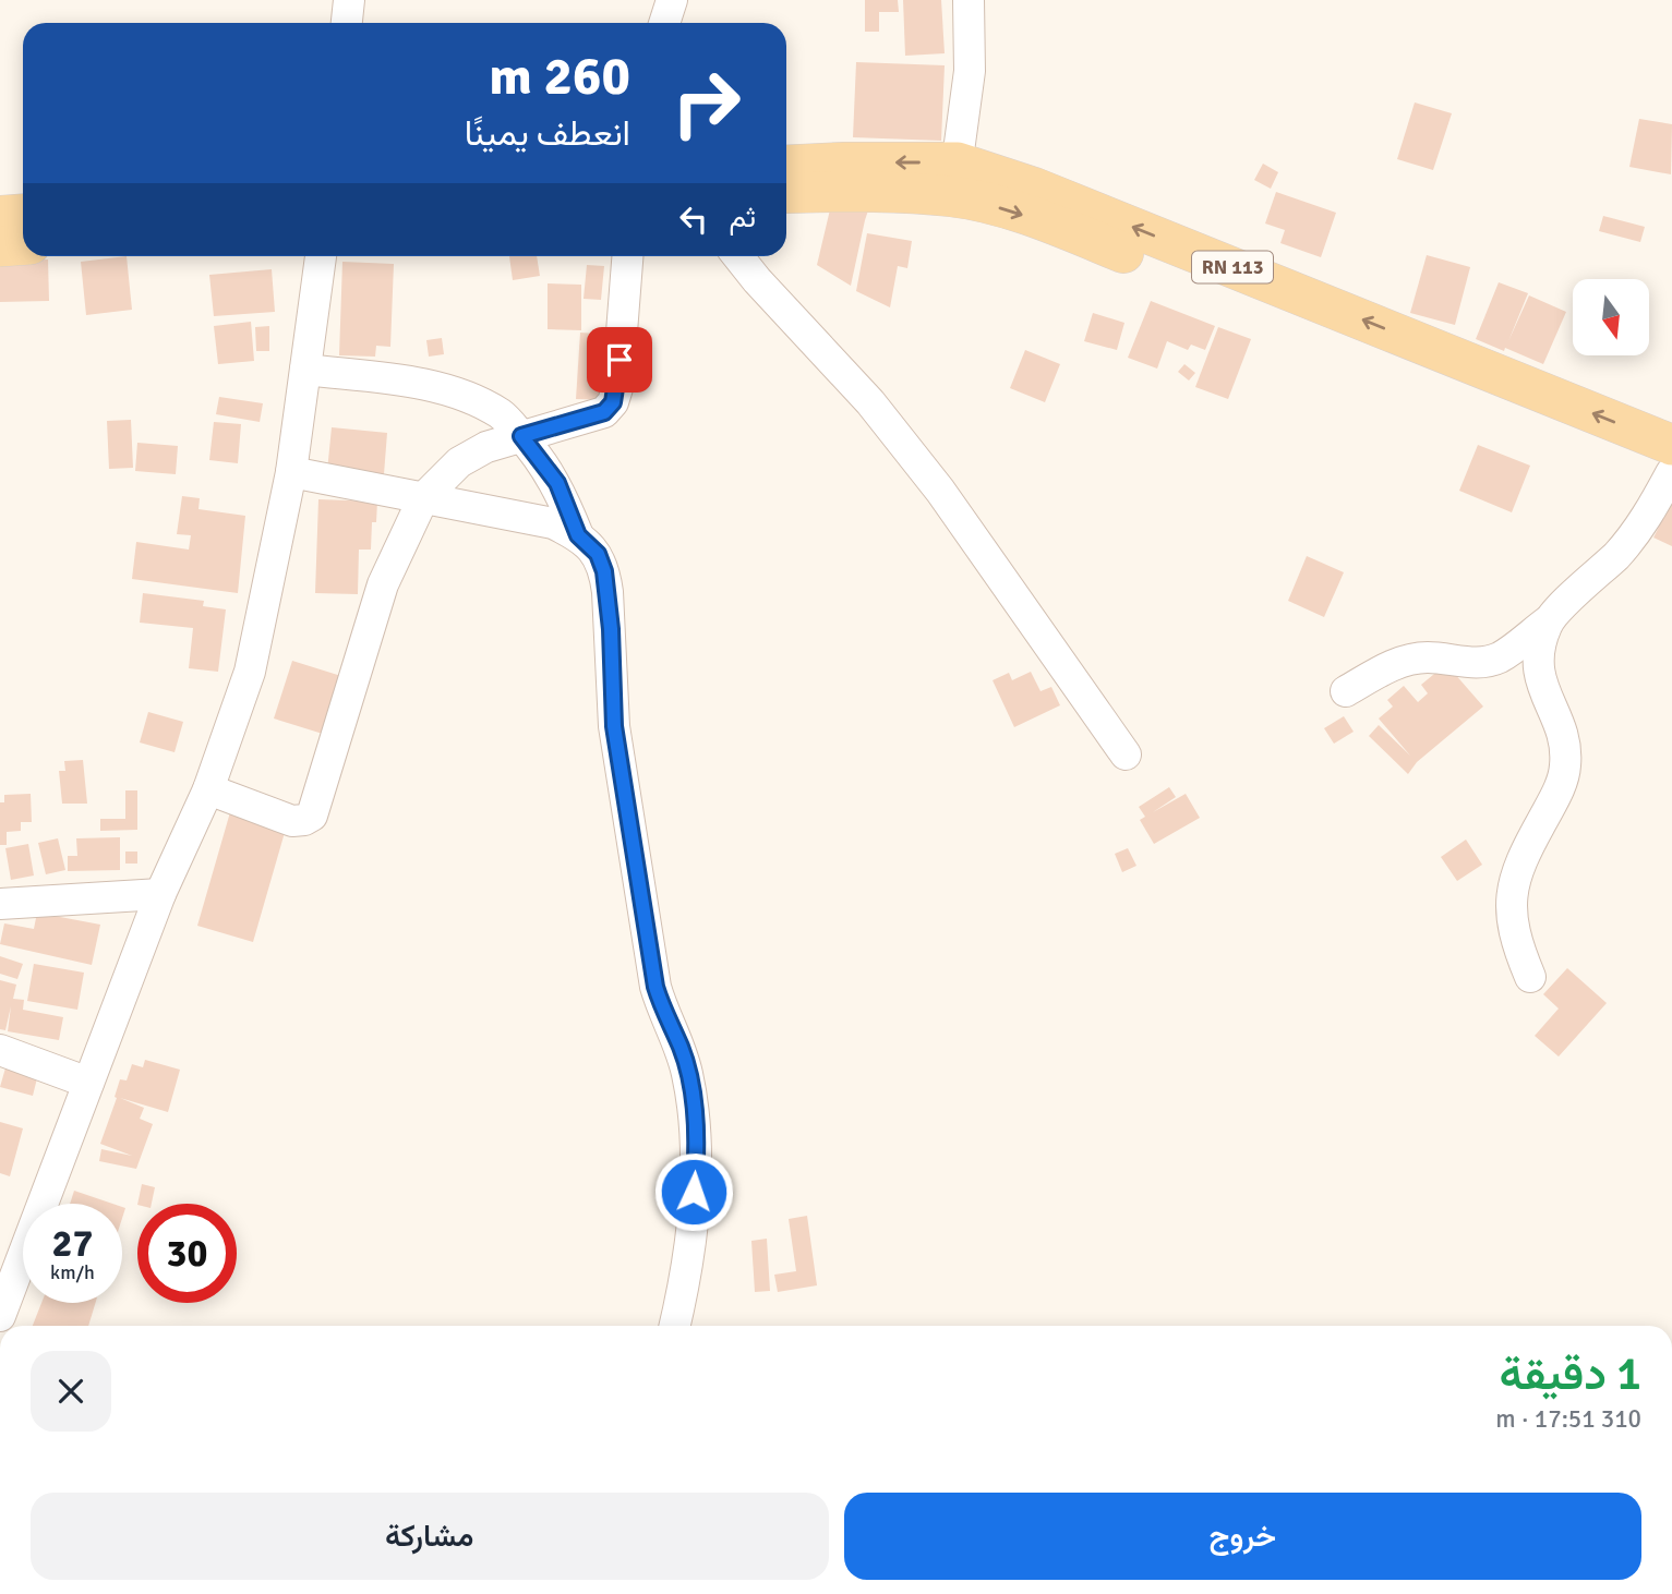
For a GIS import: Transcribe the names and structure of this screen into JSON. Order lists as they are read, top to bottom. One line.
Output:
{"streets":{"main road":["RN 113"]},"north":"bottom","page":{"turn":["260 m","انعطف يمينًا"],"then":"ثم","speed":"27 km/h","limit":"30","heading":["1 دقيقة","310 m · 17:51"],"buttons":["خروج","مشاركة"]}}
